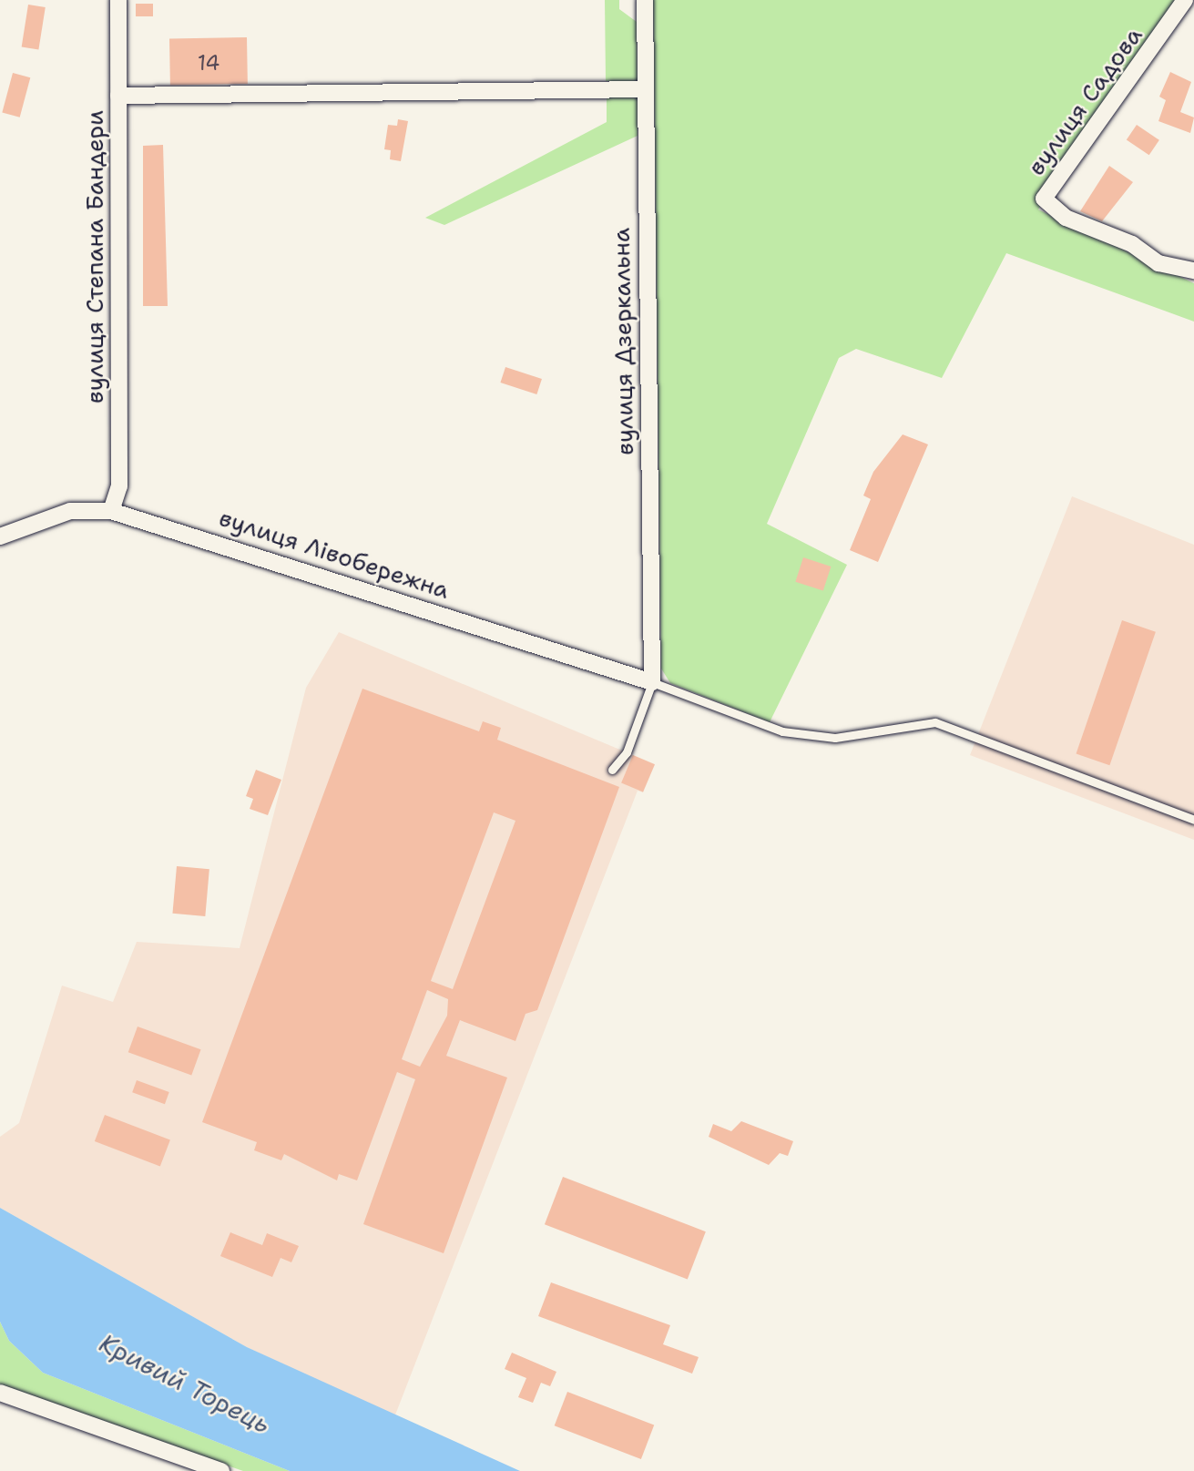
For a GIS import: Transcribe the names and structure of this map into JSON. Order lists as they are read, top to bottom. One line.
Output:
{"streets":{"street":["вулиця Садова","вулиця Степана Бандери","вулиця Дзеркальна","вулиця Лівобережна"]},"crossings":[["вулиця Степана Бандери","вулиця Лівобережна"],["вулиця Дзеркальна","вулиця Лівобережна"]],"water":["Кривий Торець"],"house_numbers":["14"]}
